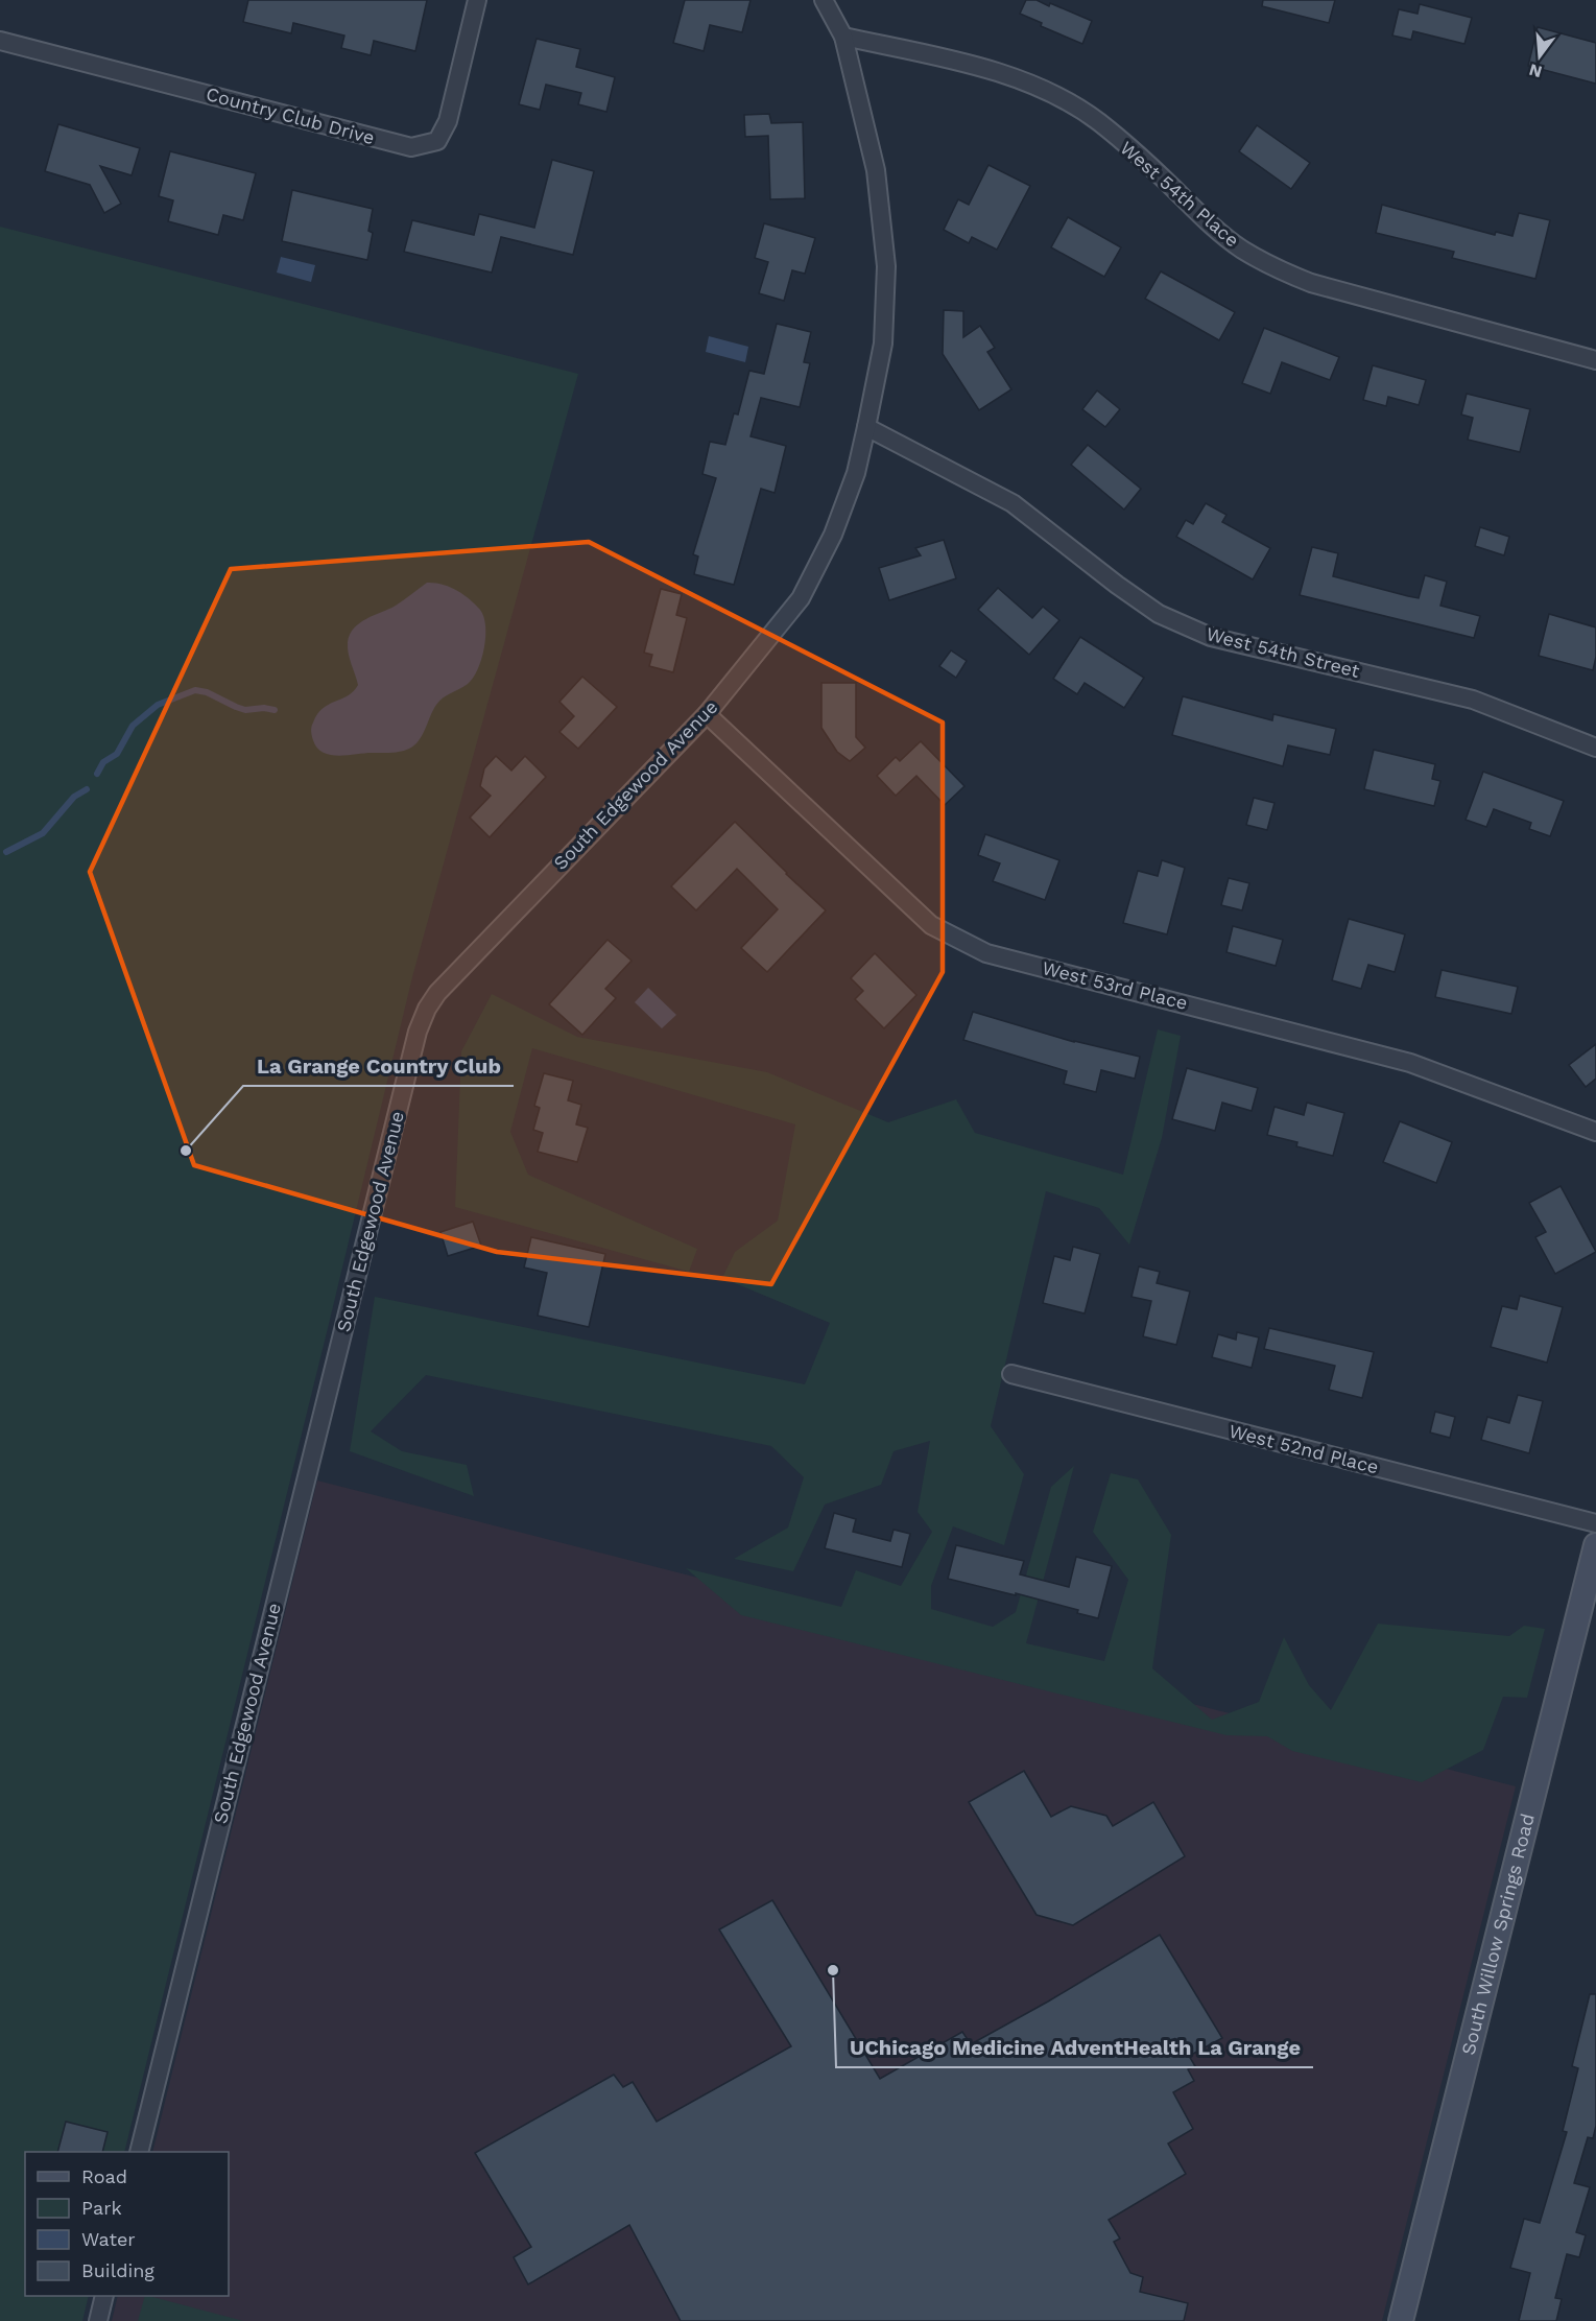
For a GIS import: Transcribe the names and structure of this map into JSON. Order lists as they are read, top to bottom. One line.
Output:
{"streets":{"street":["Country Club Drive","West 54th Place","West 54th Street","South Edgewood Avenue","West 53rd Place","West 52nd Place","South Willow Springs Road"]},"crossings":[["West 54th Place","South Edgewood Avenue"],["West 54th Street","South Edgewood Avenue"],["South Edgewood Avenue","West 53rd Place"]],"places":["La Grange Country Club","UChicago Medicine AdventHealth La Grange"],"legend":["Road","Park","Water","Building"],"north":"bottom"}
